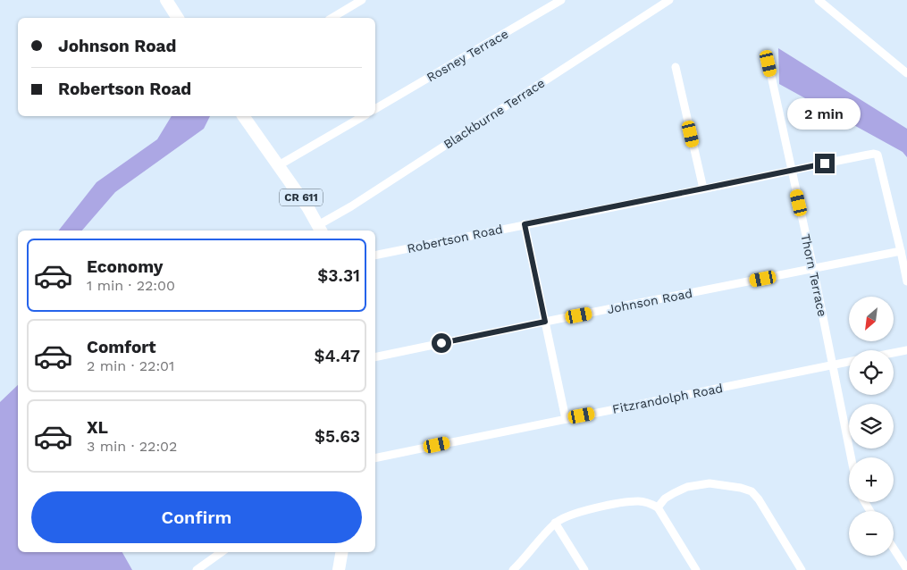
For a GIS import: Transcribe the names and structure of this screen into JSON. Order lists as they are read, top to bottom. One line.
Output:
{"streets":{"main road":["CR 611"],"street":["Rosney Terrace","Blackburne Terrace","Robertson Road","Thorn Terrace","Johnson Road","Fitzrandolph Road"]},"crossings":[["Blackburne Terrace","CR 611"],["Robertson Road","Thorn Terrace"],["Robertson Road","Johnson Road"],["Thorn Terrace","Johnson Road"],["Thorn Terrace","Fitzrandolph Road"]],"north":"bottom left","page":{"banner":["Johnson Road","Robertson Road"],"bubble":"2 min","list":[{"name":"Economy","note":"1 min · 22:00","value":"$3.31"},{"name":"Comfort","note":"2 min · 22:01","value":"$4.47"},{"name":"XL","note":"3 min · 22:02","value":"$5.63"}],"map_buttons":["+","−"],"buttons":"Confirm"}}
